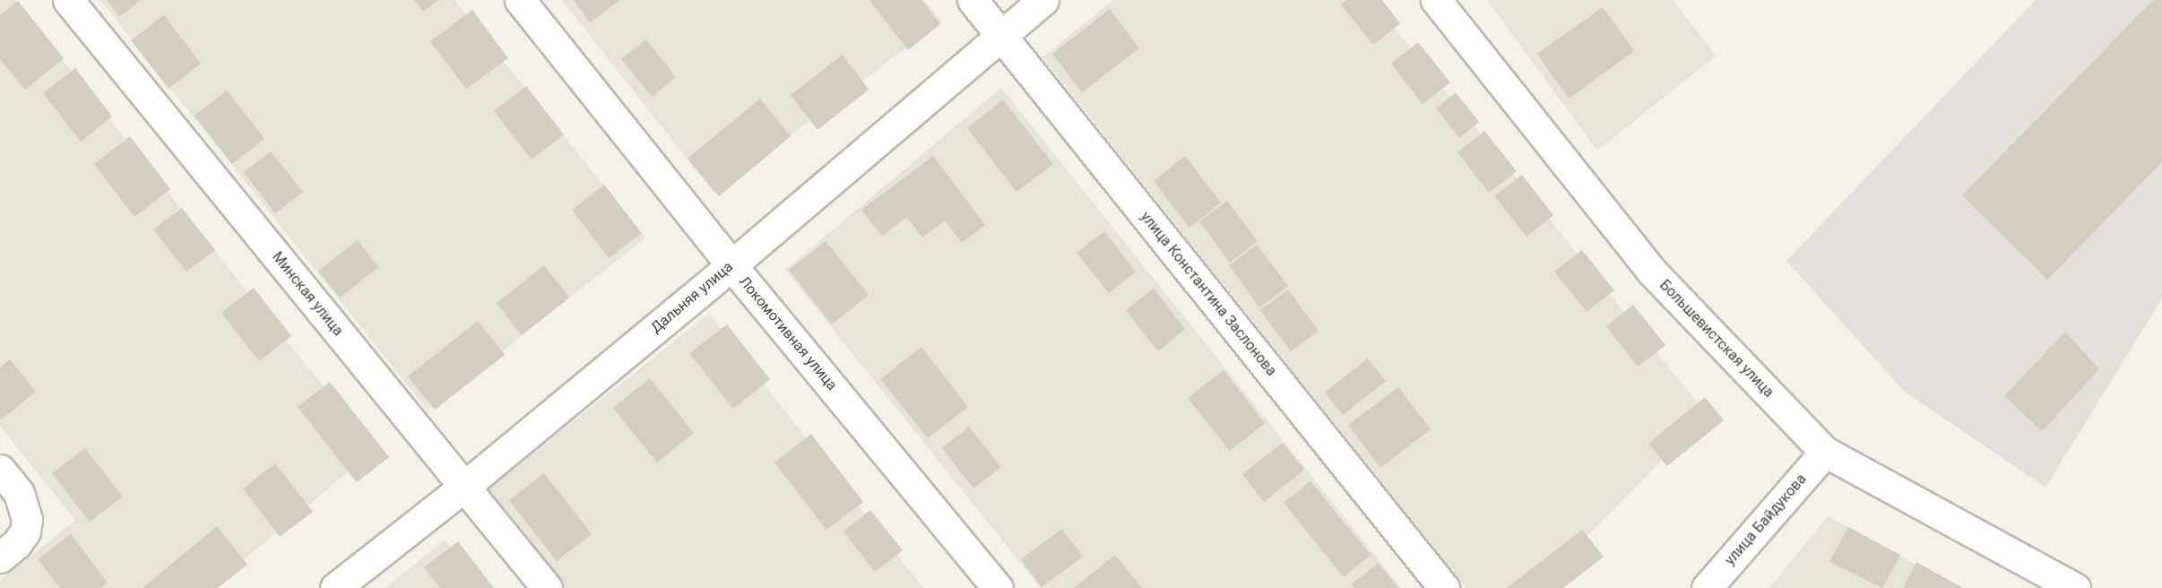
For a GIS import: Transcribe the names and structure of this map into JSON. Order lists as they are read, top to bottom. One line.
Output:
{"streets":{"street":["Минская улица","улица Константина Заслонова","Дальняя улица","Локомотивная улица","Большевистская улица","улица Байдукова"]},"crossings":[["Минская улица","Дальняя улица"],["улица Константина Заслонова","Дальняя улица"],["Дальняя улица","Локомотивная улица"],["Большевистская улица","улица Байдукова"]]}
